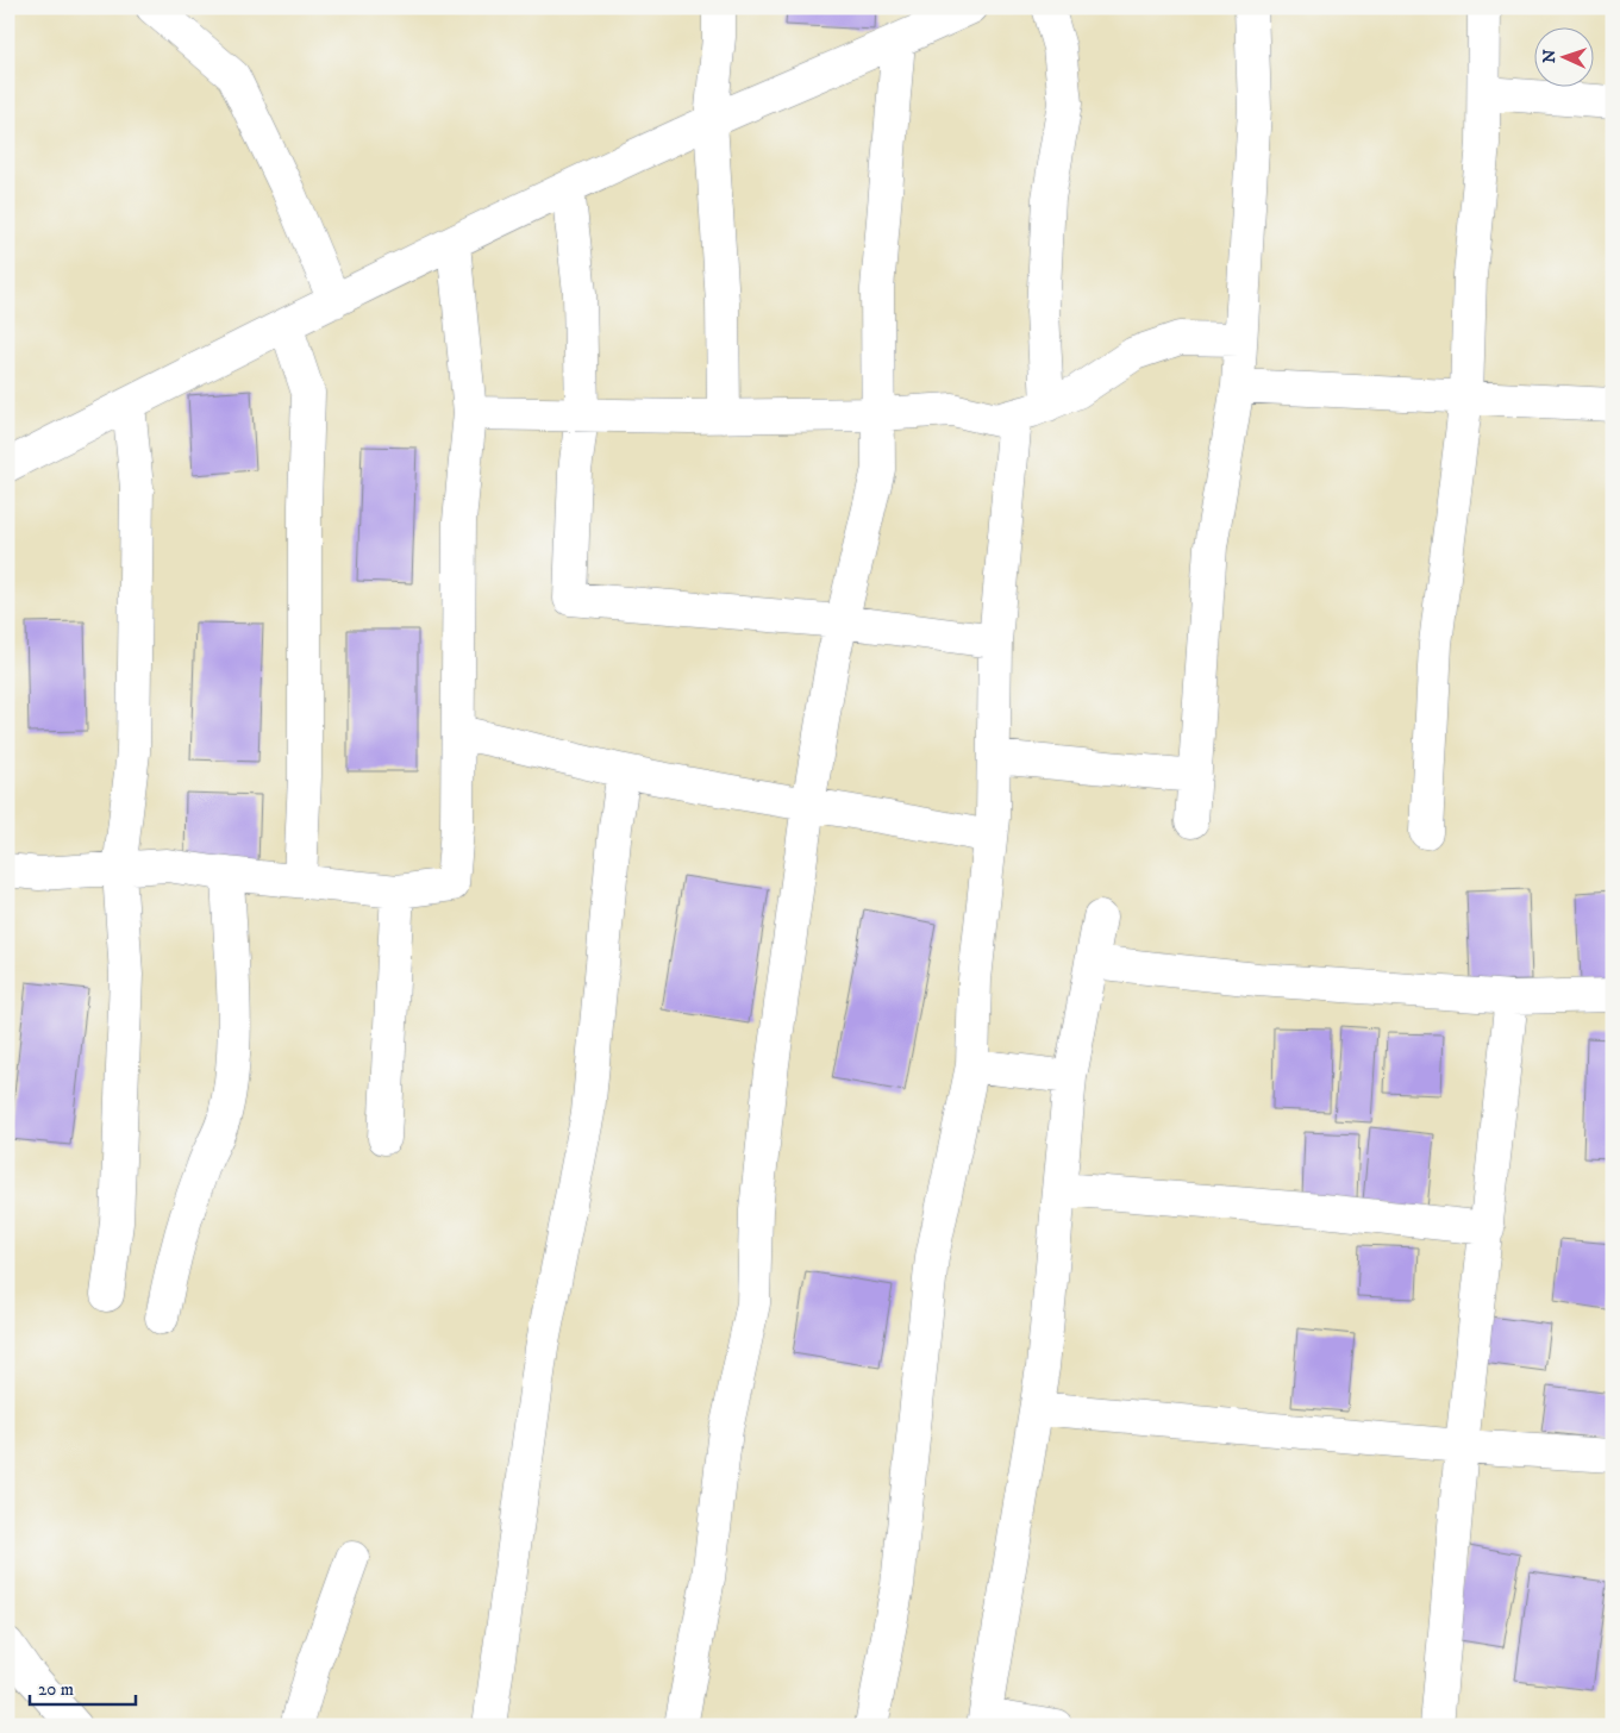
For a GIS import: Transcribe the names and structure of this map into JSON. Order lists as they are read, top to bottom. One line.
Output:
{"scale_bar":"20 m","north":"left"}
